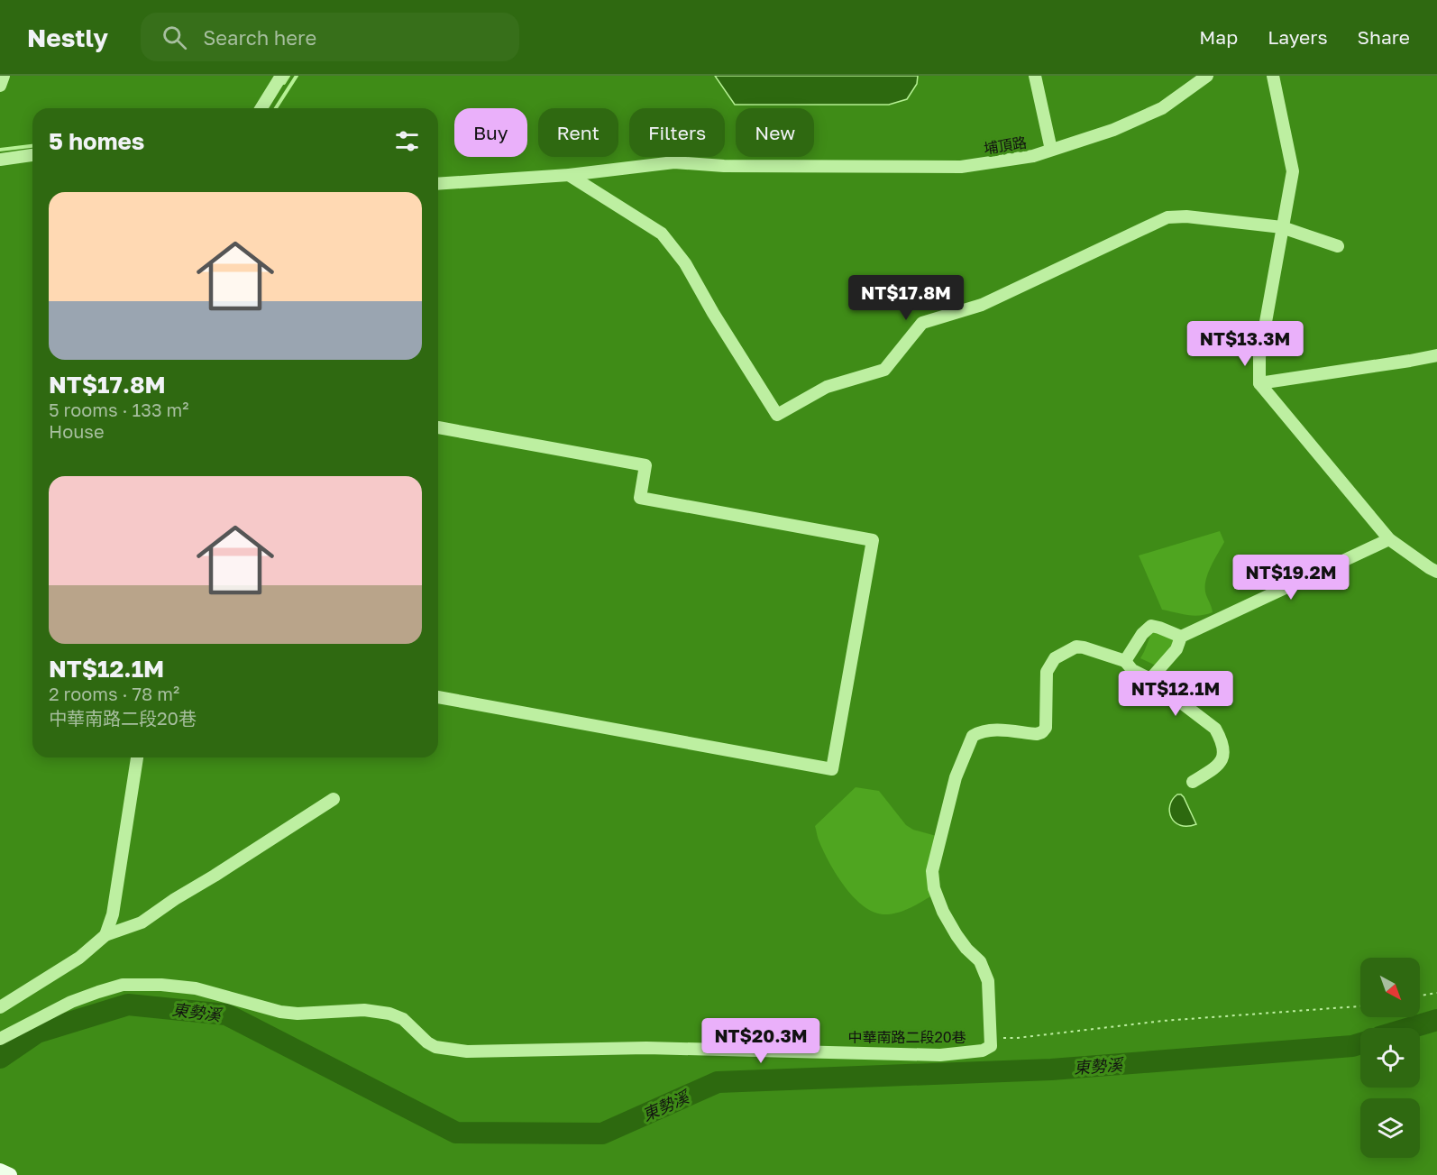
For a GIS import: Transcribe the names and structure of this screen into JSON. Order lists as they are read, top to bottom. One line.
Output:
{"streets":{"street":["埔頂路","中華南路二段20巷"]},"water":["東勢溪"],"north":"bottom right","page":{"header":"Nestly","search":"Search here","nav":["Map","Layers","Share"],"chip":["Buy","Rent","Filters","New"],"heading":"5 homes","list":[{"name":"NT$17.8M","note":"5 rooms · 133 m² · House"},{"name":"NT$12.1M","note":"2 rooms · 78 m² · 中華南路二段20巷"}],"price":["NT$17.8M","NT$13.3M","NT$19.2M","NT$12.1M","NT$20.3M"]}}
